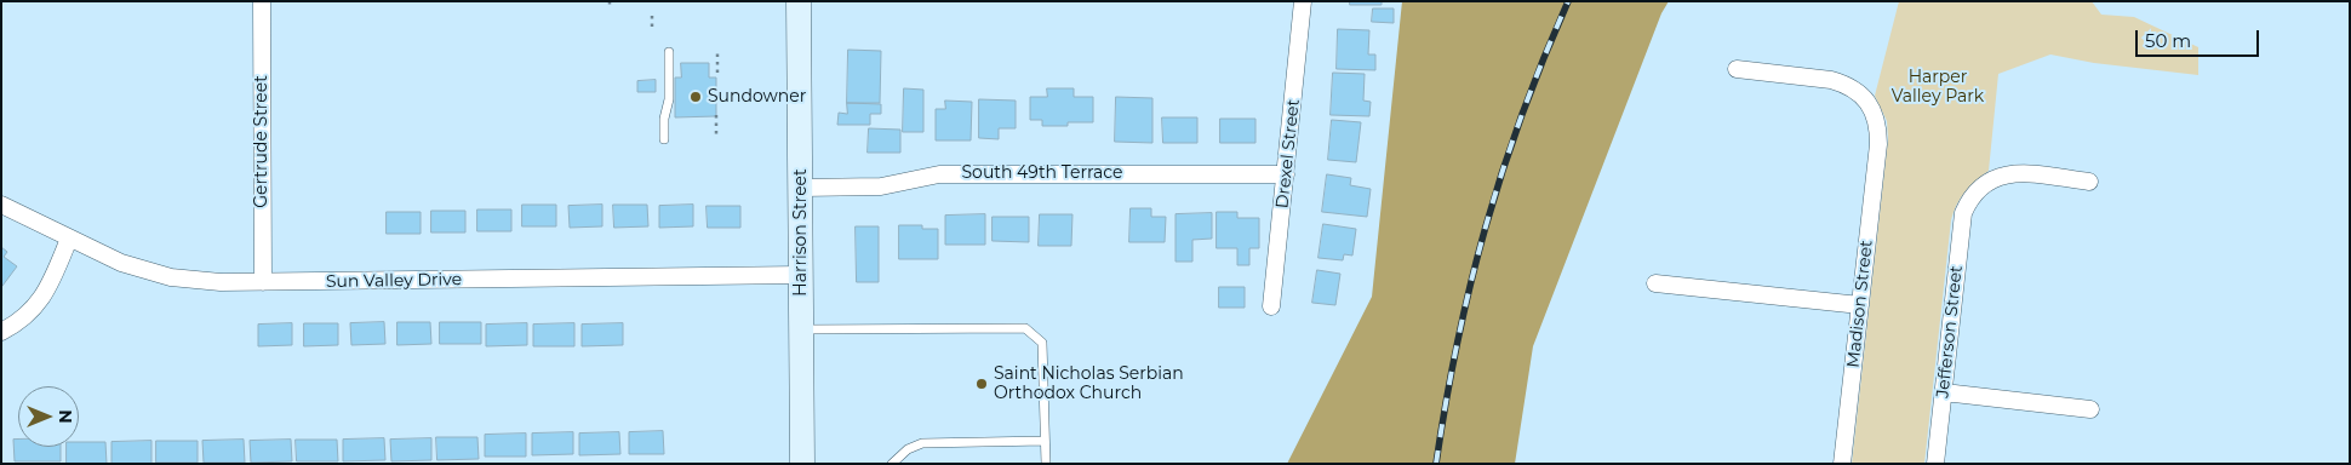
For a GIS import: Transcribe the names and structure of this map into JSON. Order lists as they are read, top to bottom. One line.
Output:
{"streets":{"main road":["Harrison Street"],"street":["Gertrude Street","Drexel Street","South 49th Terrace","Sun Valley Drive","Madison Street","Jefferson Street"]},"crossings":[["Gertrude Street","Sun Valley Drive"],["Drexel Street","South 49th Terrace"],["South 49th Terrace","Harrison Street"],["Harrison Street","Sun Valley Drive"]],"parks":["Harper Valley Park"],"places":["Sundowner","Saint Nicholas Serbian Orthodox Church"],"scale_bar":"50 m","north":"right"}
